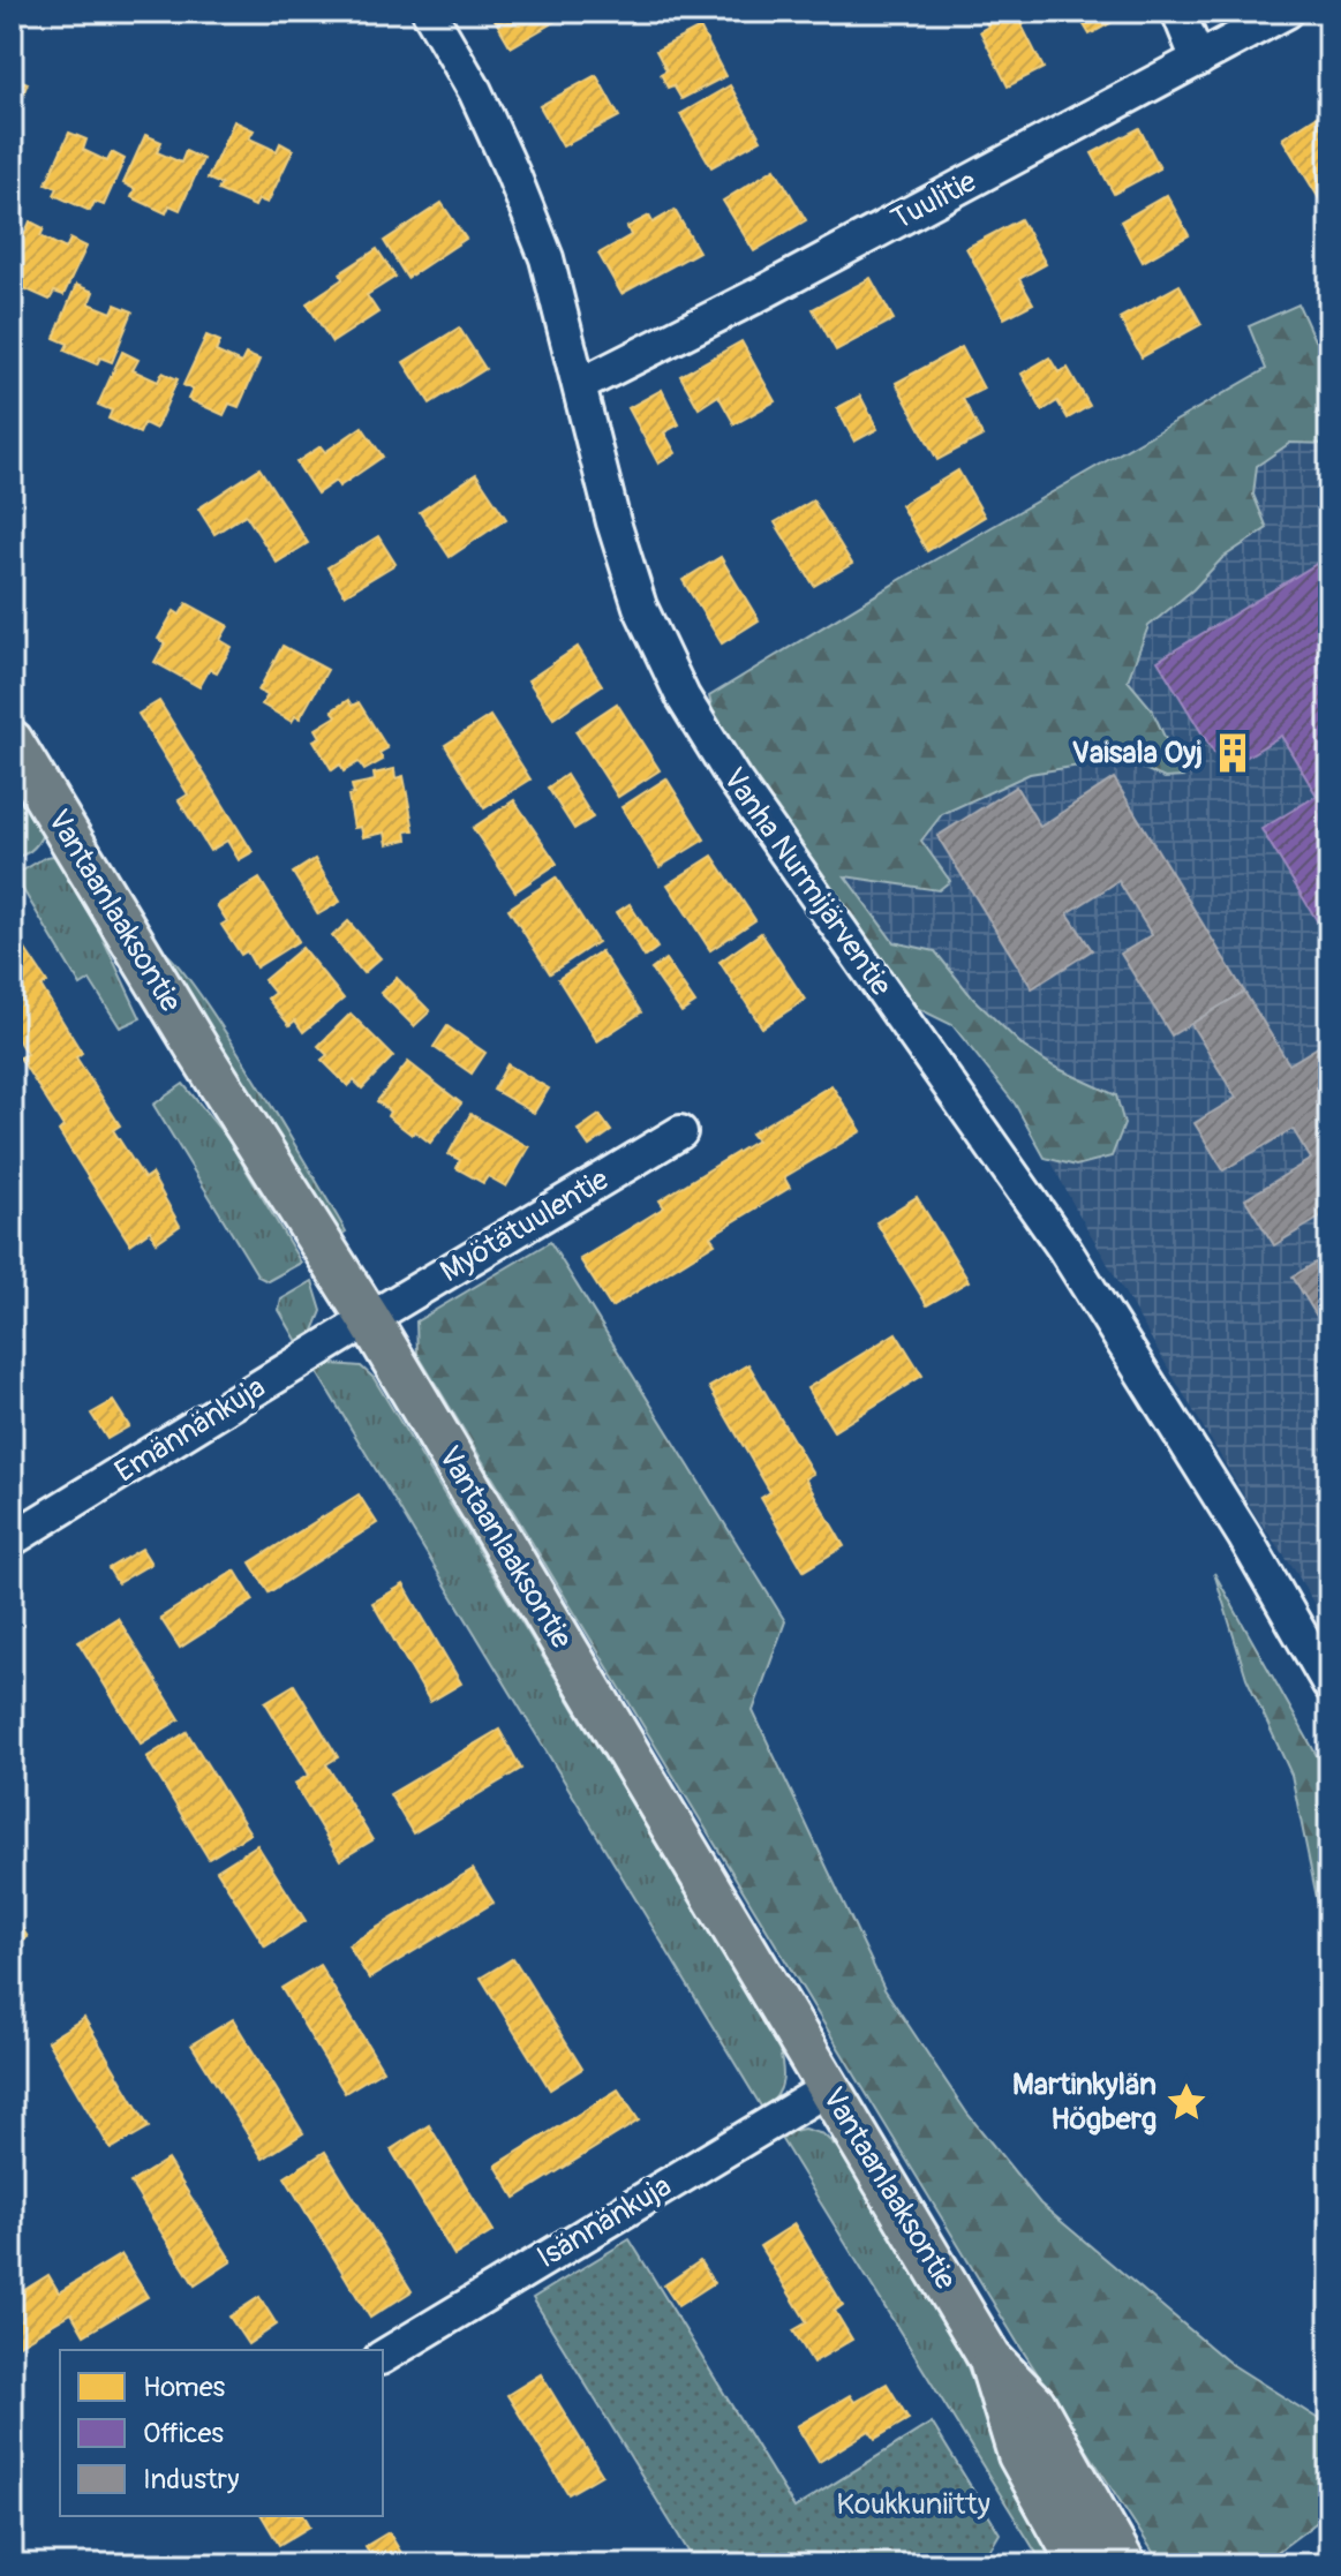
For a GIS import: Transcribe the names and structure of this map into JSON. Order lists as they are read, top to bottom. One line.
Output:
{"streets":{"main road":["Vantaanlaaksontie"],"street":["Tuulitie","Vanha Nurmijärventie","Myötätuulentie","Emännänkuja","Isännänkuja"]},"crossings":[["Tuulitie","Vanha Nurmijärventie"],["Vantaanlaaksontie","Myötätuulentie"],["Vantaanlaaksontie","Emännänkuja"],["Vantaanlaaksontie","Isännänkuja"],["Myötätuulentie","Emännänkuja"]],"parks":["Koukkuniitty"],"places":{"building":["Vaisala Oyj"],"place":["Martinkylän Högberg"]},"legend":["Homes","Offices","Industry"]}
